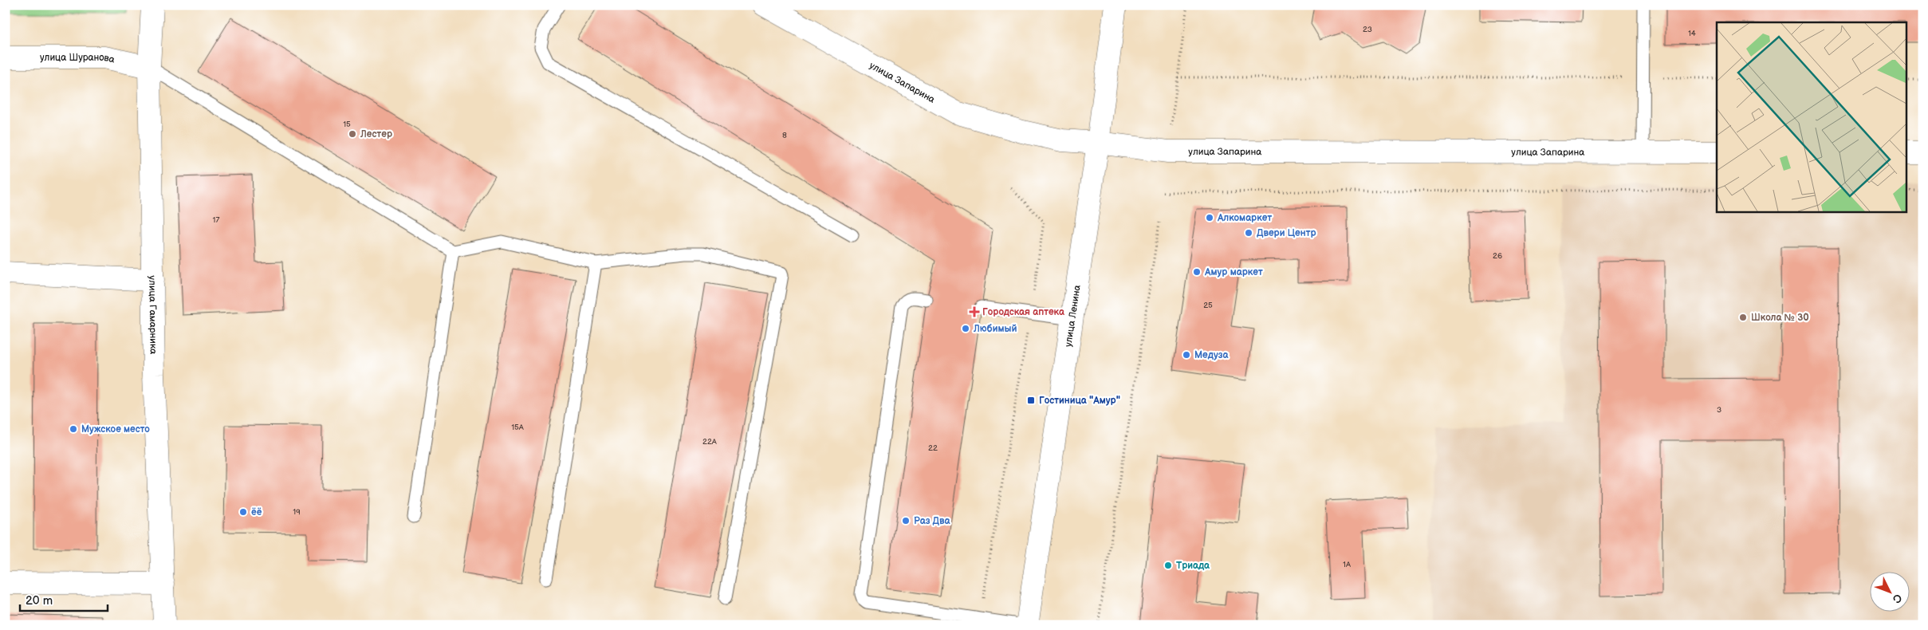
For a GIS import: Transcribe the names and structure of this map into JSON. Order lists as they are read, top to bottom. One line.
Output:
{"streets":{"main road":["улица Шуранова","улица Запарина","улица Гамарника","улица Ленина"]},"crossings":[["улица Шуранова","улица Гамарника"],["улица Запарина","улица Ленина"]],"places":{"other":["Лестер","Алкомаркет","Двери Центр","Амур маркет","Школа № 30","Любимый","Медуза","Мужское место","ёё","Раз Два","Триада"],"health":["Городская аптека"],"transit":["Гостиница \"Амур\""]},"house_numbers":["23","14","15","8","17","26","25","3","15А","22А","22","19","1А"],"scale_bar":"20 m","north":"bottom right"}
